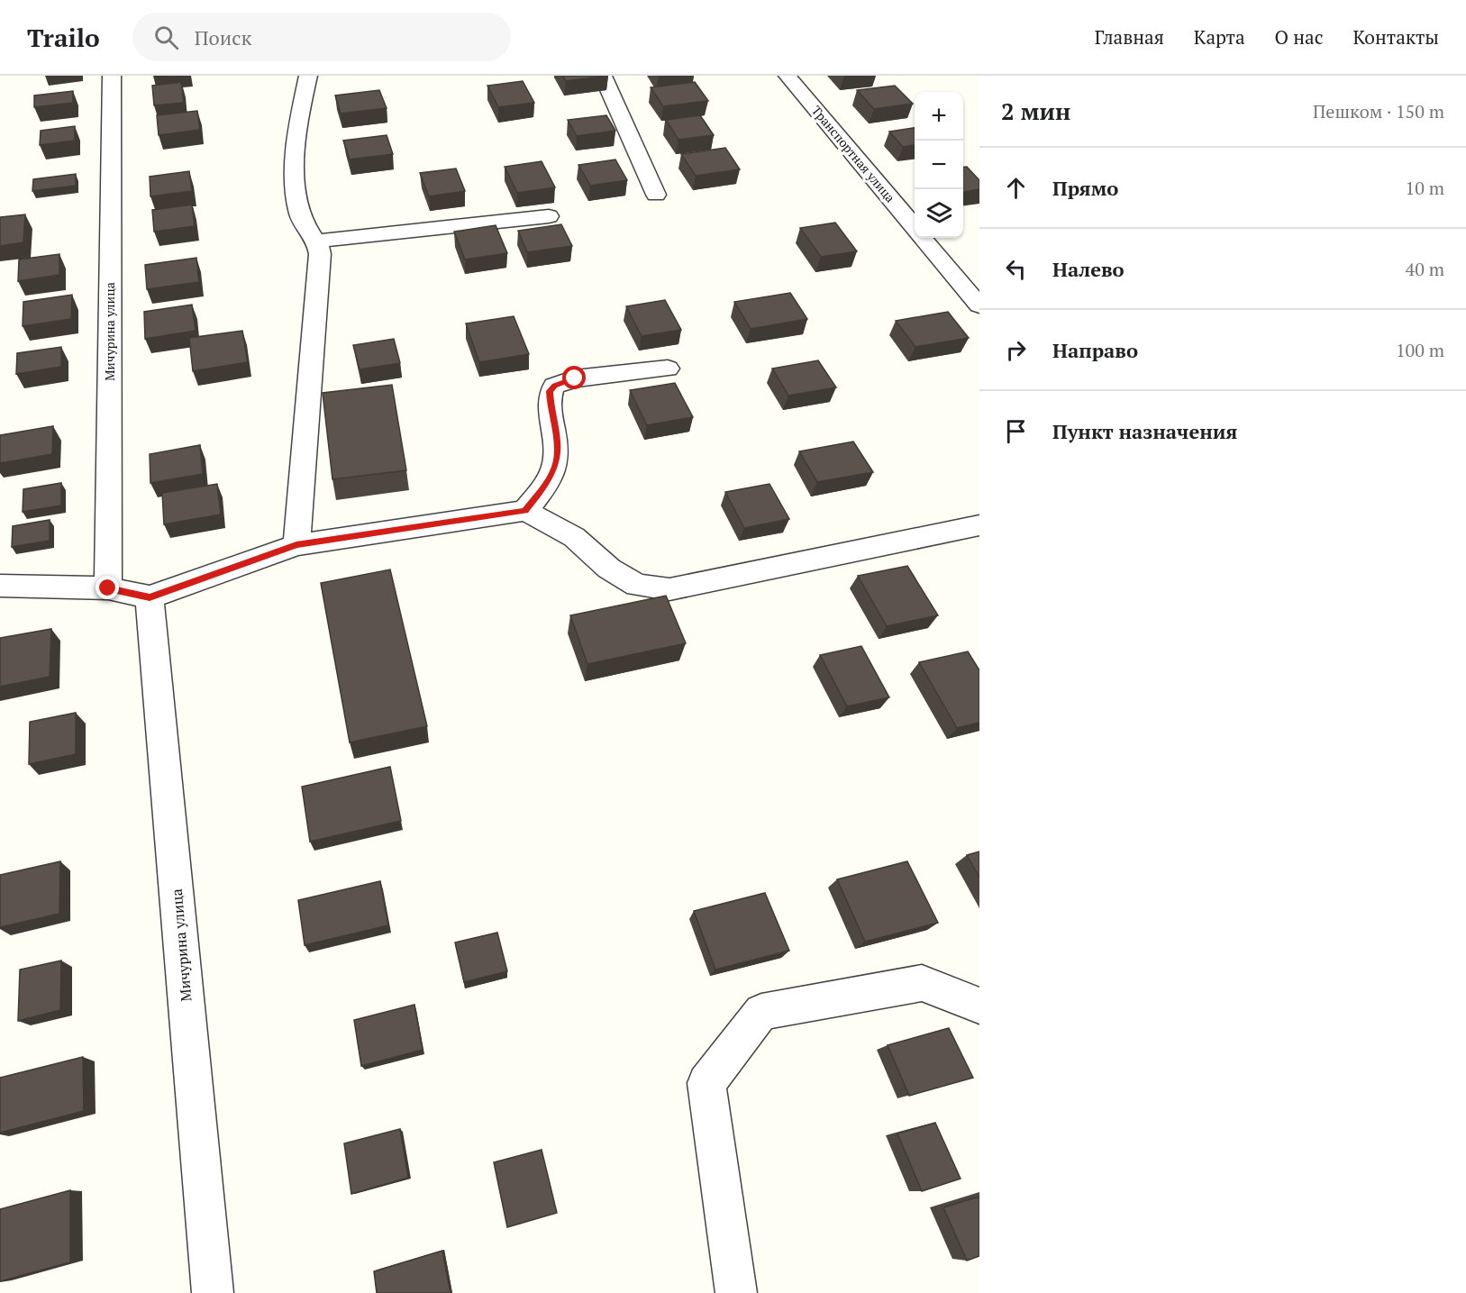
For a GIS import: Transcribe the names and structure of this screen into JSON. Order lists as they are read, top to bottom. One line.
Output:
{"streets":{"street":["Транспортная улица","Мичурина улица"]},"page":{"header":"Trailo","search":"Поиск","nav":["Главная","Карта","О нас","Контакты"],"heading":["2 мин","Пешком · 150 m"],"map_buttons":["+","−"],"list":[["Прямо","10 m"],["Налево","40 m"],["Направо","100 m"],"Пункт назначения"]}}
